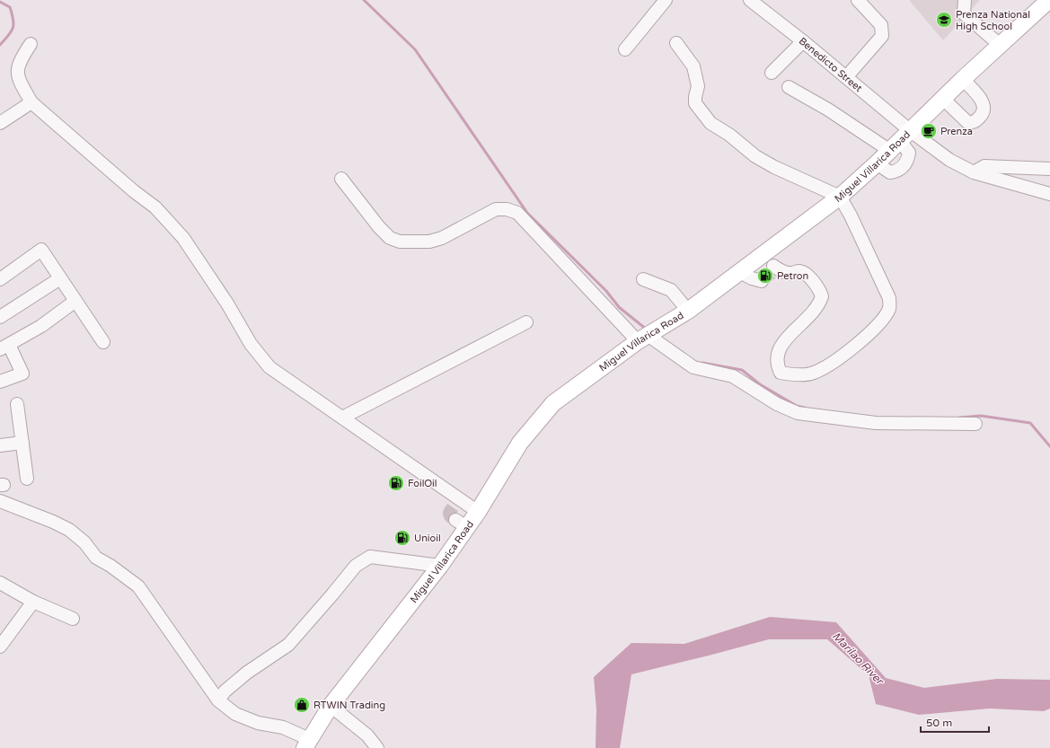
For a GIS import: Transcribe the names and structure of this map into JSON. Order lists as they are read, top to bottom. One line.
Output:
{"streets":{"main road":["Miguel Villarica Road"],"street":["Benedicto Street"]},"crossings":[["Benedicto Street","Miguel Villarica Road"]],"water":["Marilao River"],"places":{"school or university":["Prenza National High School"],"cafe":["Prenza"],"fuel station":["Petron","FoilOil","Unioil"],"shop":["RTWIN Trading"]},"scale_bar":"50 m"}
